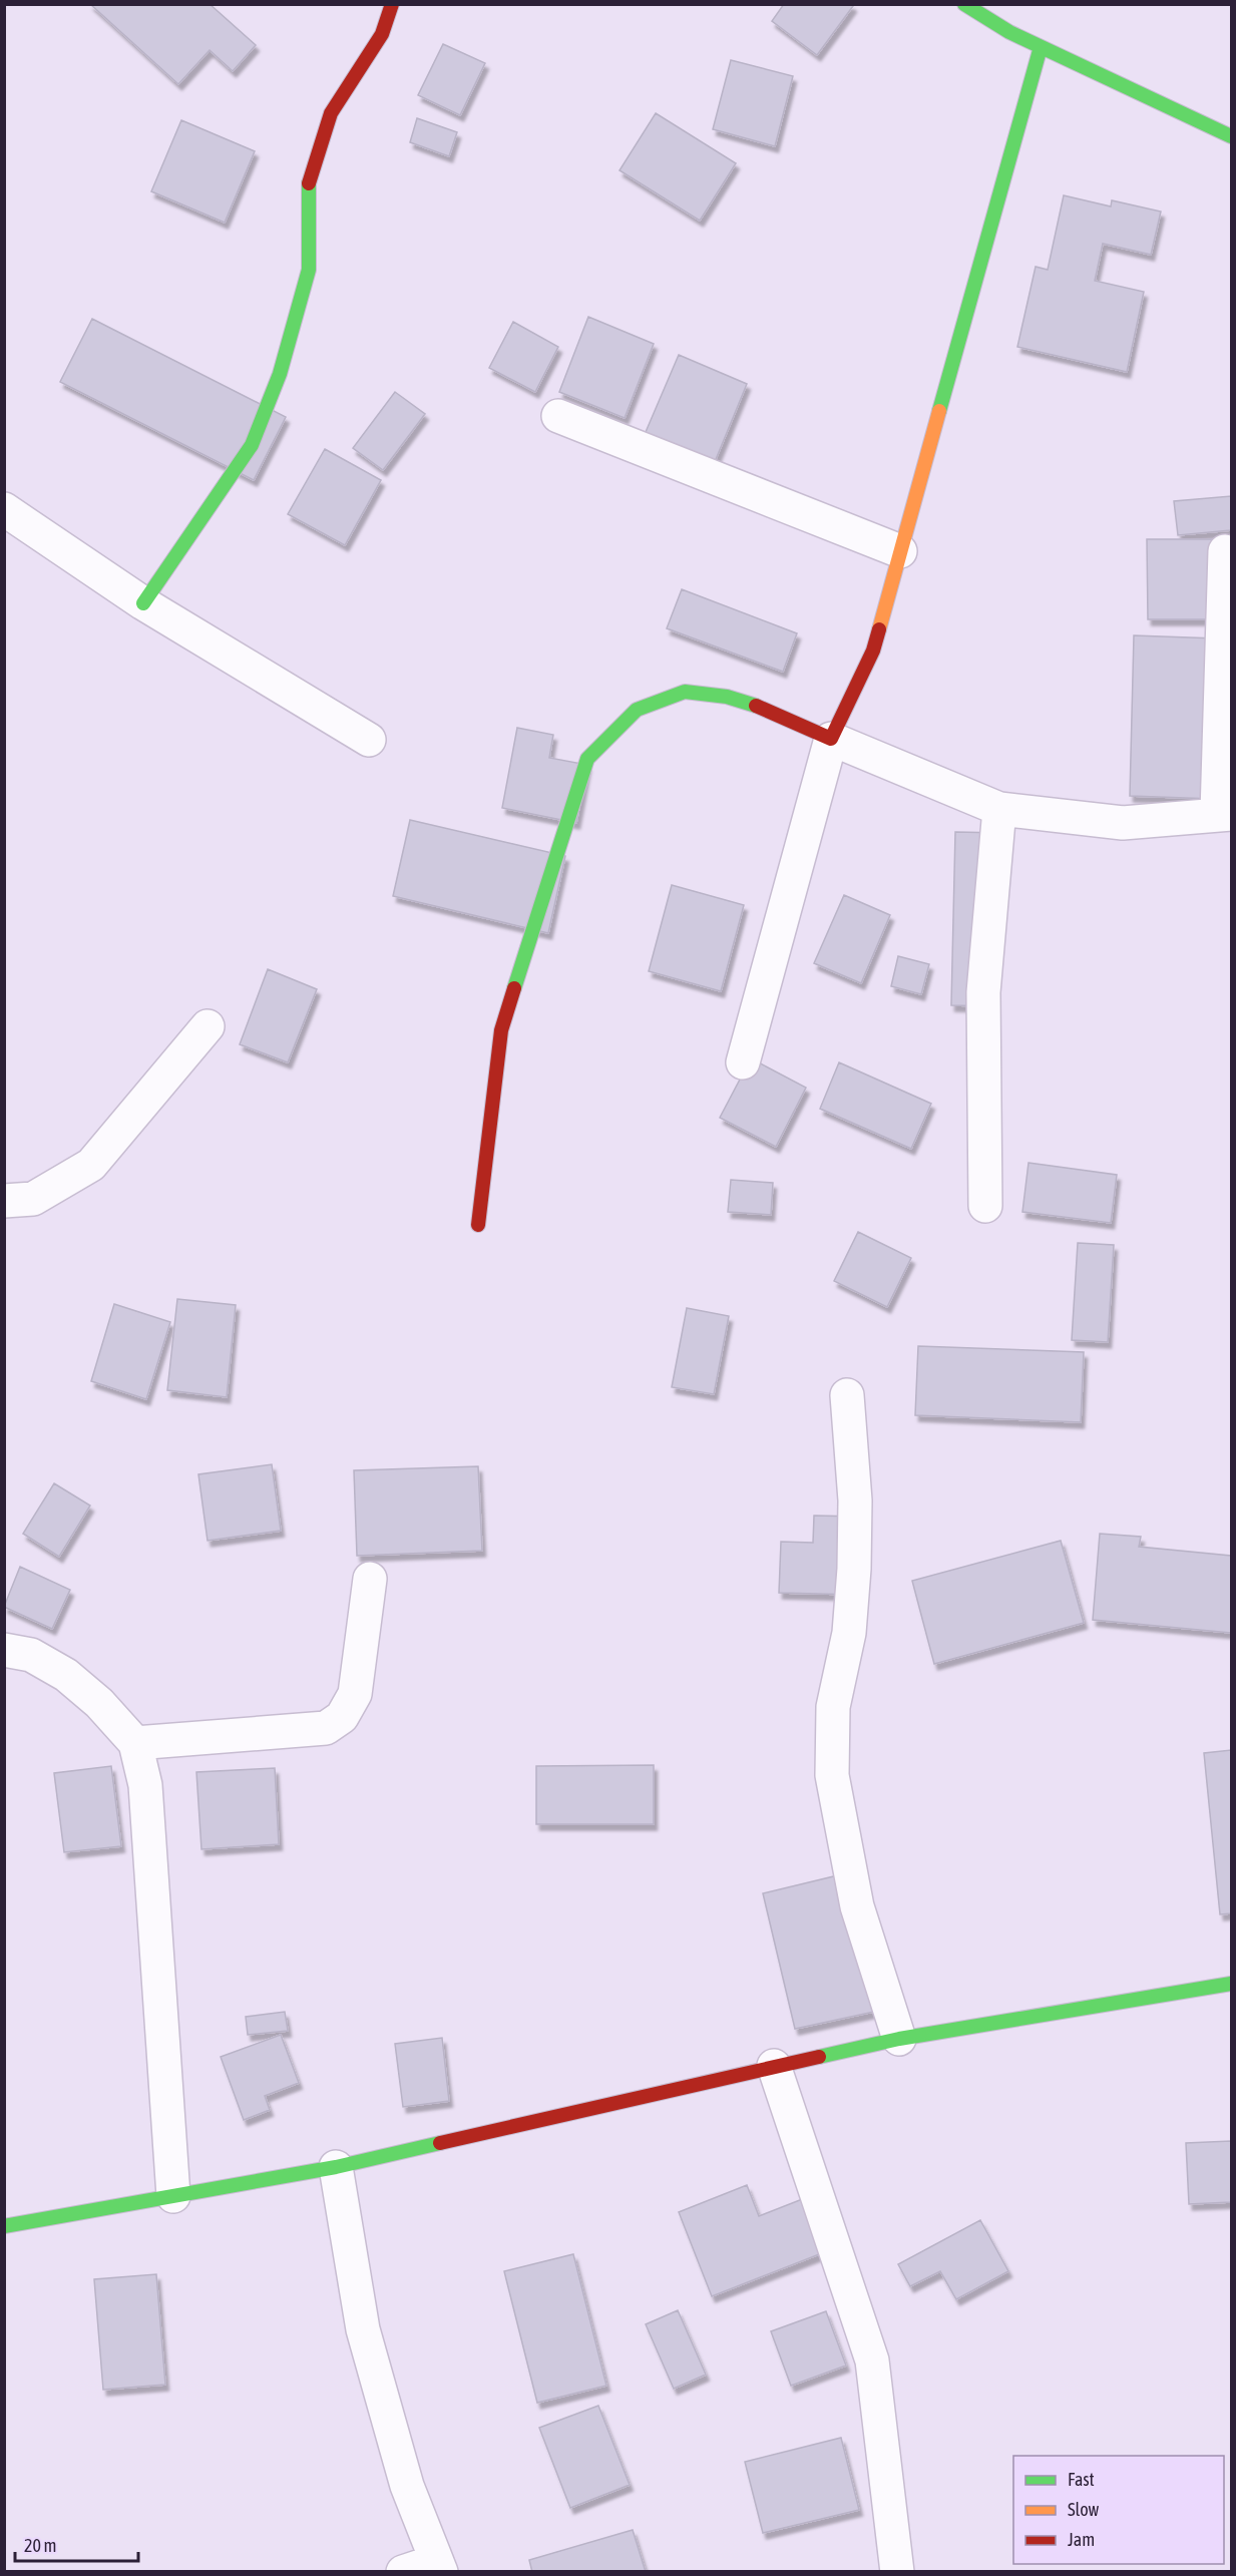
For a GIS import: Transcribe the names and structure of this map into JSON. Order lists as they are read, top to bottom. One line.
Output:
{"legend":["Fast","Slow","Jam"],"scale_bar":"20 m"}
